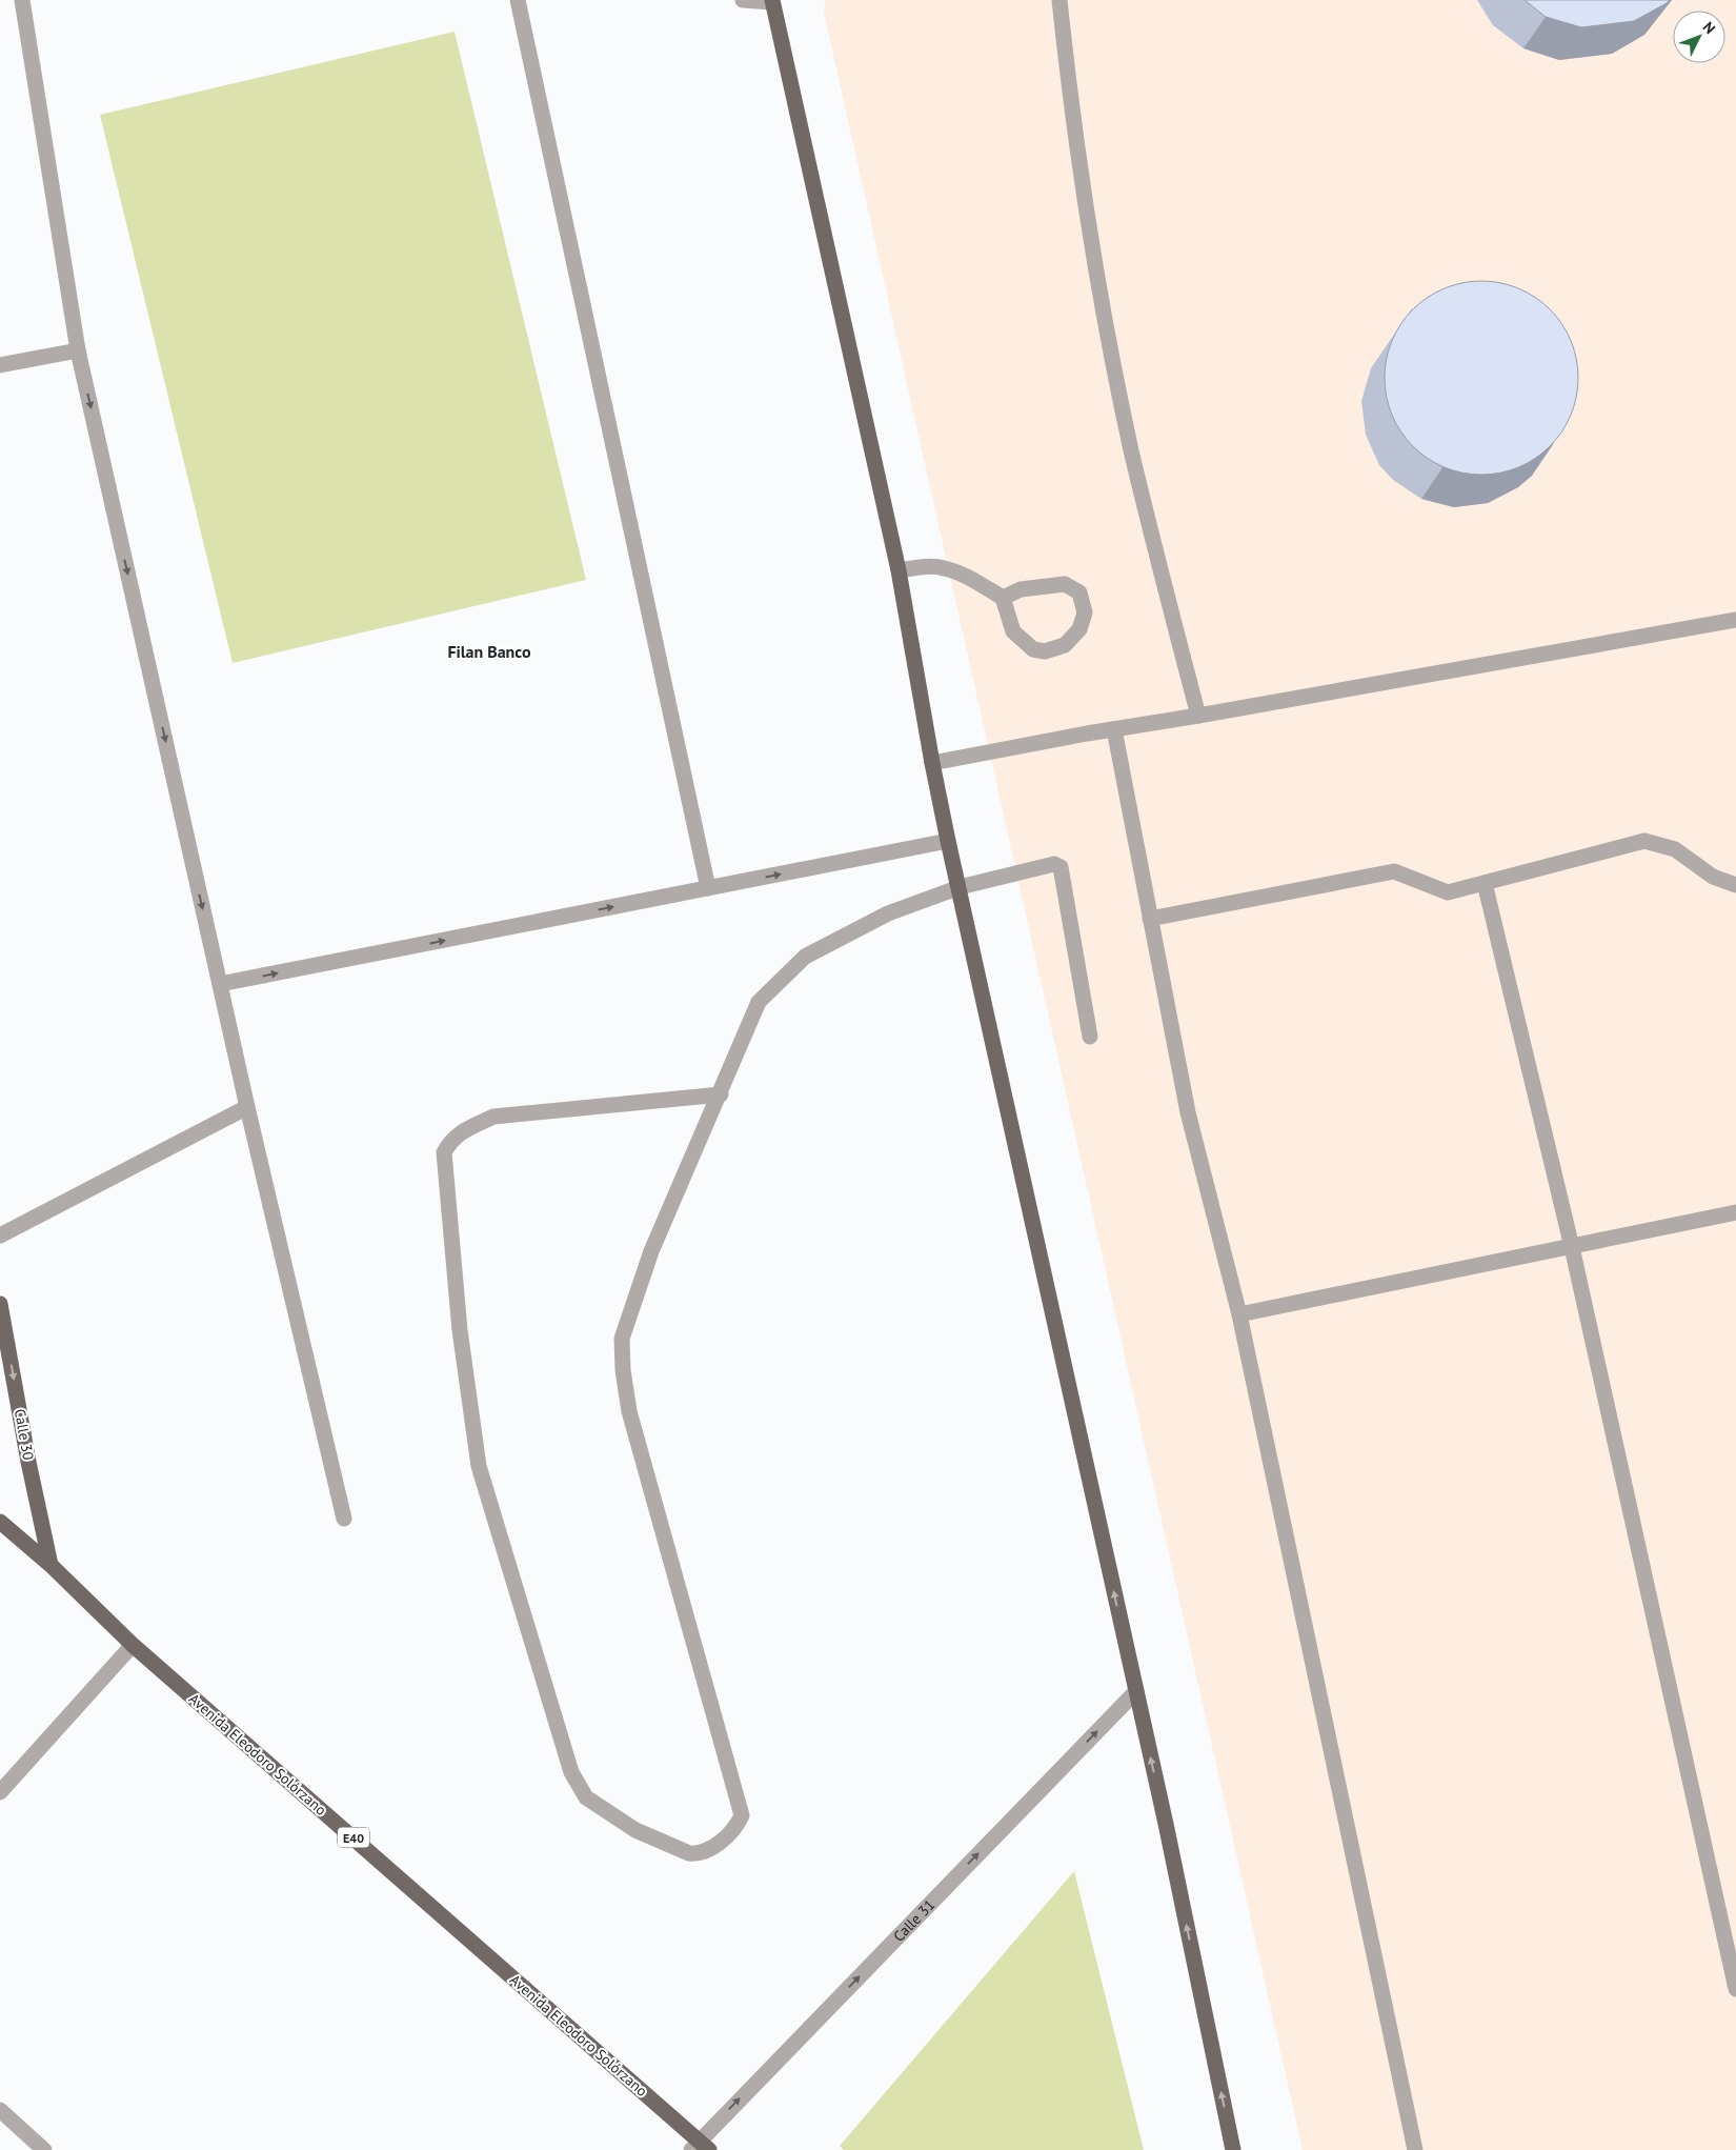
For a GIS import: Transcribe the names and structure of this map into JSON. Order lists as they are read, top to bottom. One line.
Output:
{"streets":{"main road":["Calle 30","Avenida Eleodoro Solórzano","E40"],"street":["Calle 31"]},"crossings":[["Calle 30","Avenida Eleodoro Solórzano"],["Avenida Eleodoro Solórzano","Calle 31"]],"one_way":["Calle 30","Calle 31"],"districts":["Filan Banco"],"north":"top right"}
